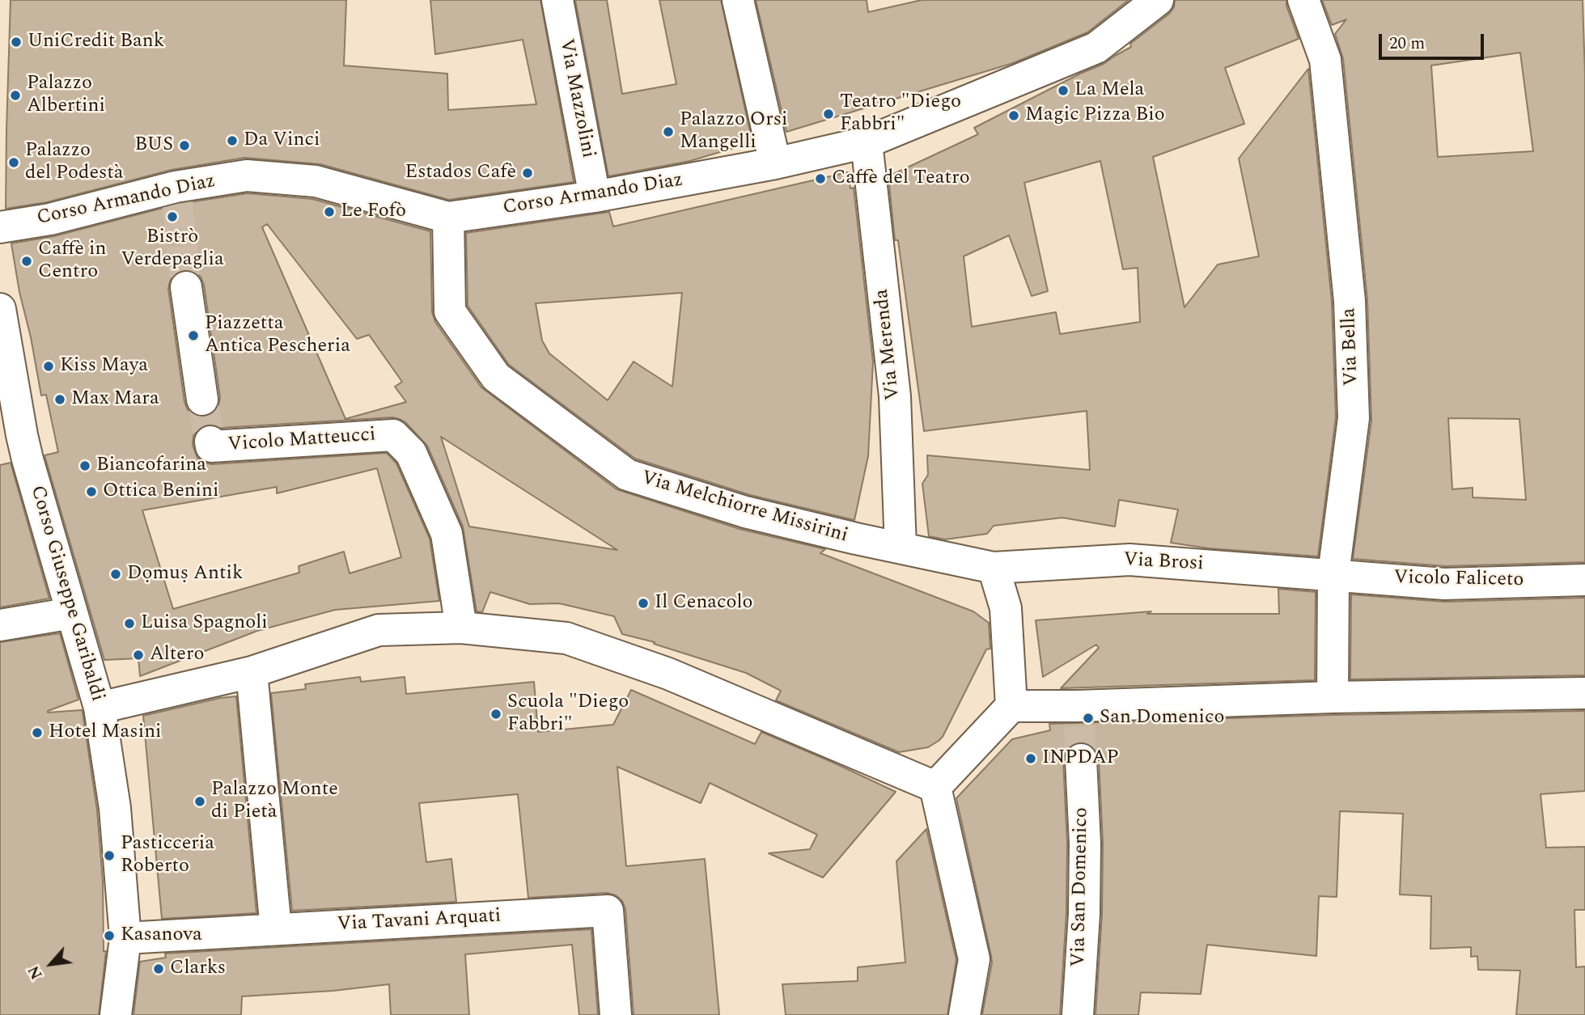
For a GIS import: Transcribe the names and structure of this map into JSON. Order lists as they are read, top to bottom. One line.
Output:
{"streets":{"street":["Via Mazzolini","Corso Armando Diaz","Via Merenda","Via Bella","Vicolo Matteucci","Via Melchiorre Missirini","Via Brosi","Vicolo Faliceto","Corso Giuseppe Garibaldi","Via San Domenico","Via Tavani Arquati"]},"crossings":[["Via Mazzolini","Corso Armando Diaz"],["Corso Armando Diaz","Via Merenda"],["Corso Armando Diaz","Via Melchiorre Missirini"],["Via Merenda","Via Melchiorre Missirini"],["Via Bella","Via Brosi"],["Via Bella","Vicolo Faliceto"],["Via Melchiorre Missirini","Via Brosi"],["Via Brosi","Vicolo Faliceto"],["Corso Giuseppe Garibaldi","Via Tavani Arquati"]],"places":["UniCredit Bank","La Mela","Palazzo Albertini","Teatro \"Diego Fabbri\"","Magic Pizza Bio","Palazzo Orsi Mangelli","Da Vinci","BUS","Palazzo del Podestà","Estados Cafè","Caffè del Teatro","Le Fofò","Bistrò Verdepaglia","Caffè in Centro","Piazzetta Antica Pescheria","Kiss Maya","Max Mara","Biancofarina","Ottica Benini","Dọmuṣ Antik","Il Cenacolo","Luisa Spagnoli","Altero","Scuola \"Diego Fabbri\"","San Domenico","Hotel Masini","INPDAP","Palazzo Monte di Pietà","Pasticceria Roberto","Kasanova","Clarks"],"scale_bar":"20 m","north":"bottom left"}
